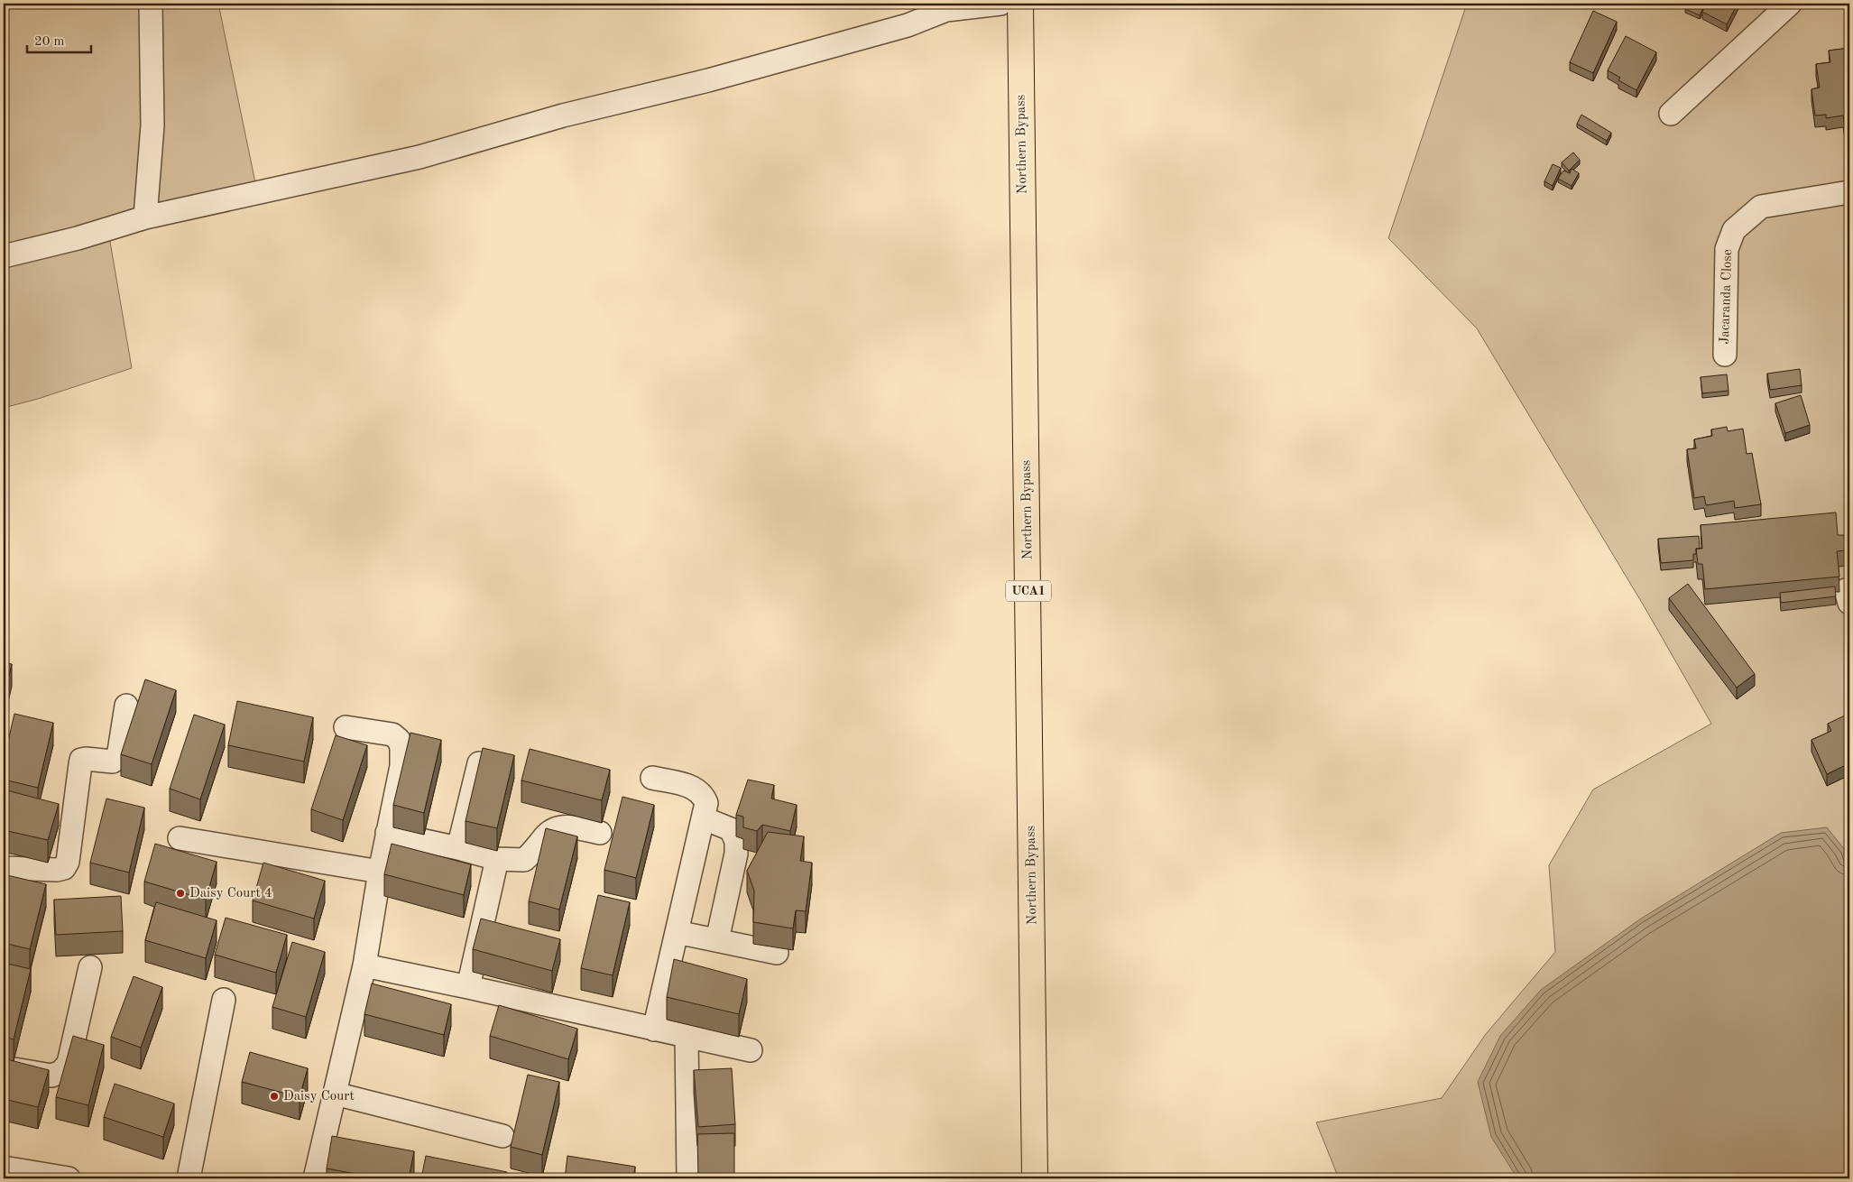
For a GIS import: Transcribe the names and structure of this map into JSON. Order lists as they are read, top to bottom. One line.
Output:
{"streets":{"main road":["Northern Bypass","UCA1"],"street":["Jacaranda Close"]},"places":["Daisy Court 4","Daisy Court"],"scale_bar":"20 m"}
